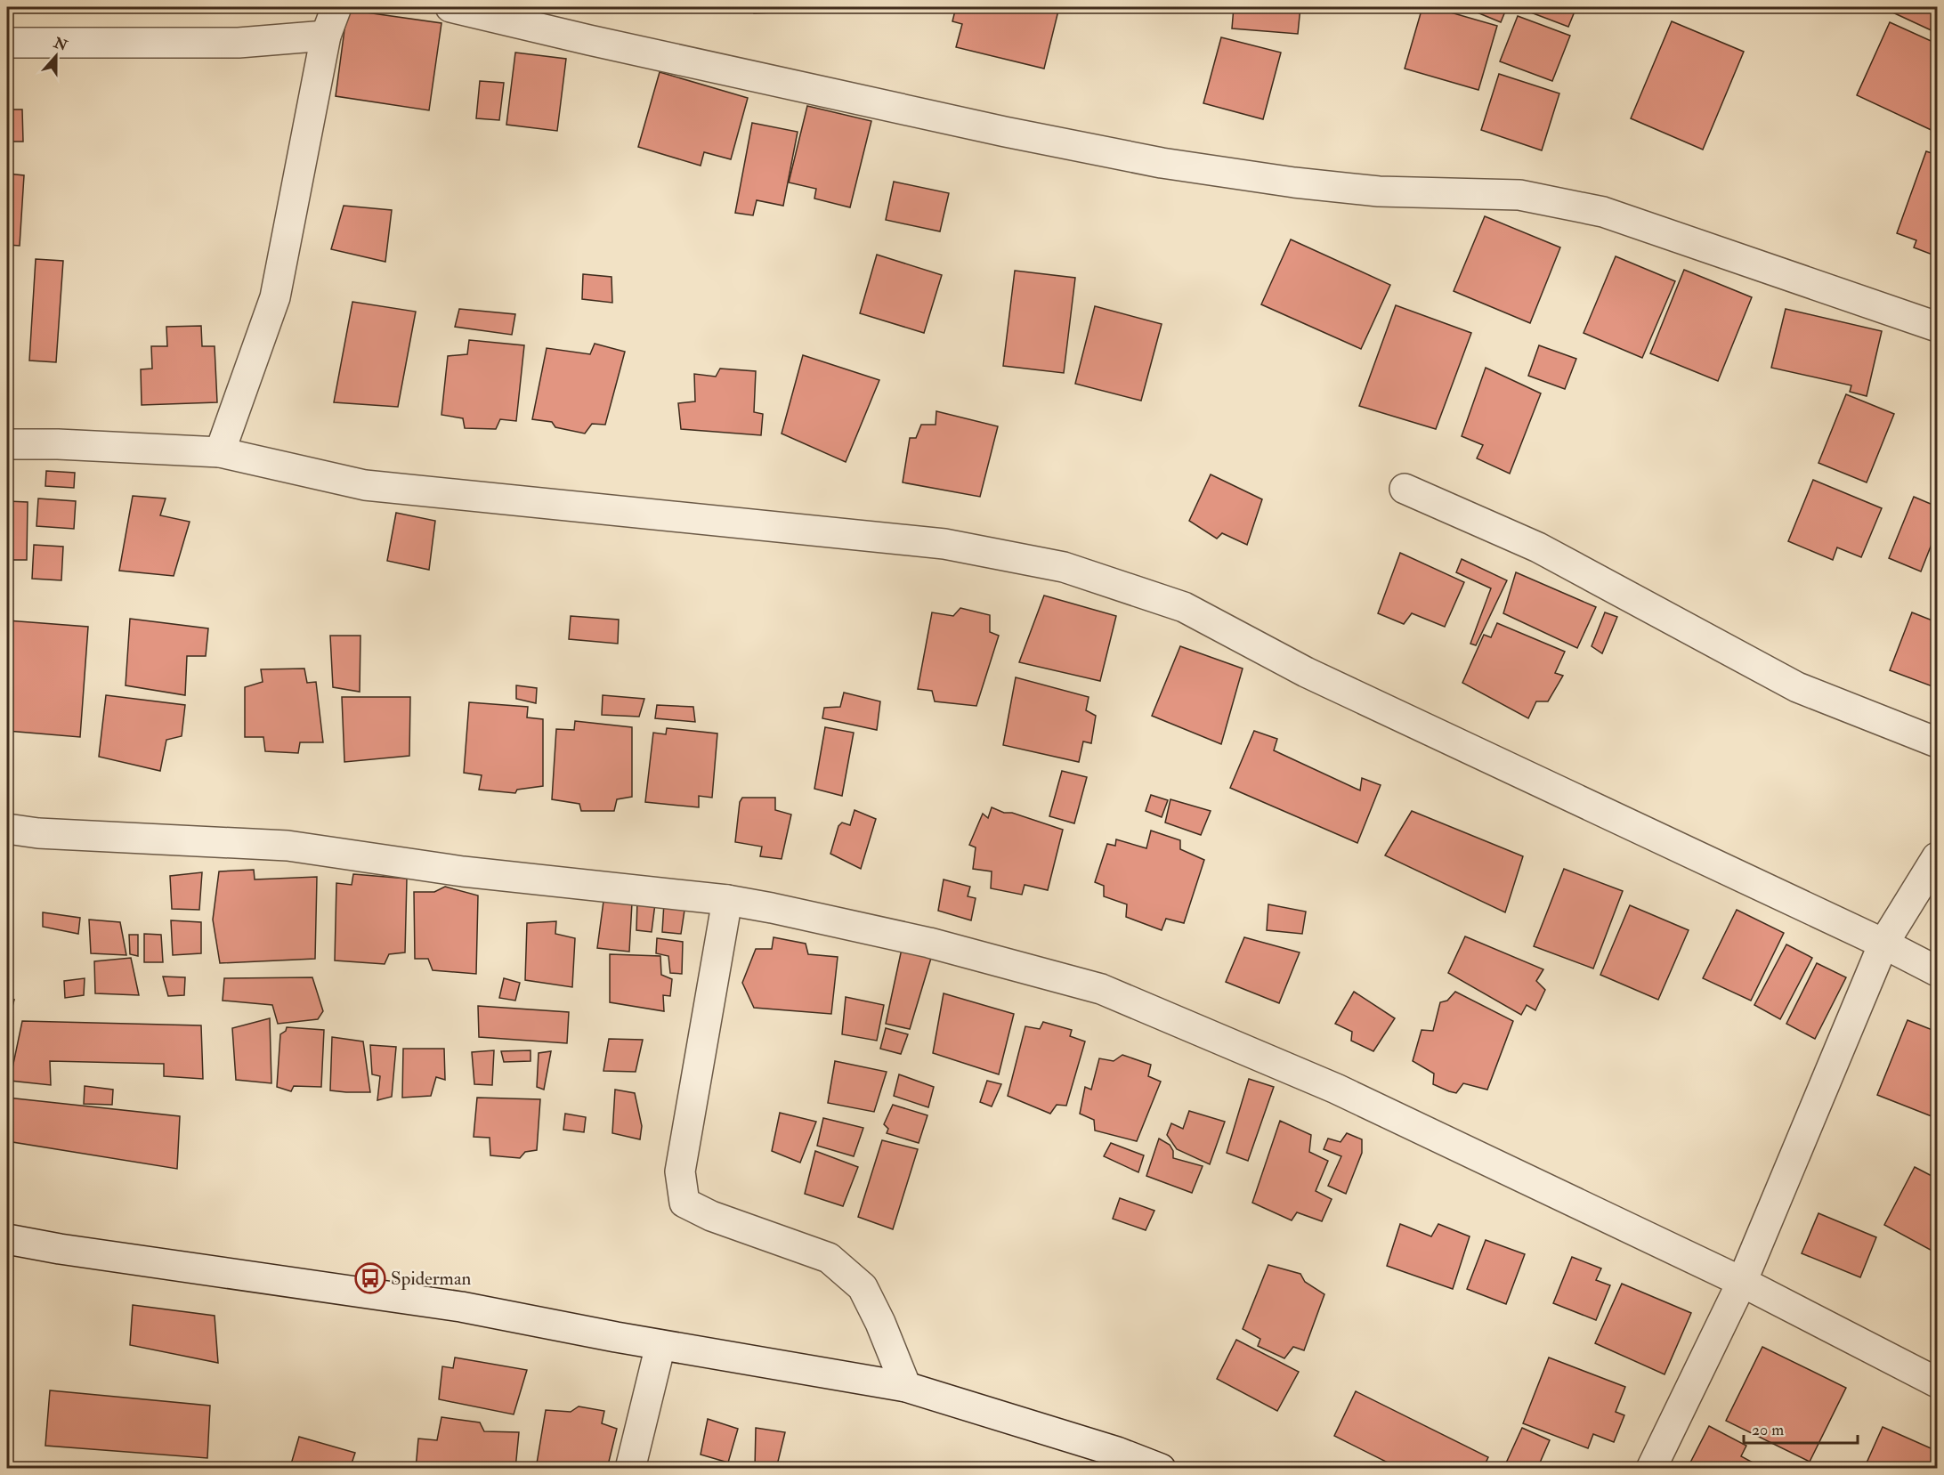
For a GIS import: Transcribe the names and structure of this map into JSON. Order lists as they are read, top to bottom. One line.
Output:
{"places":{"bus stop":["Spiderman"]},"scale_bar":"20 m","north":"top"}
